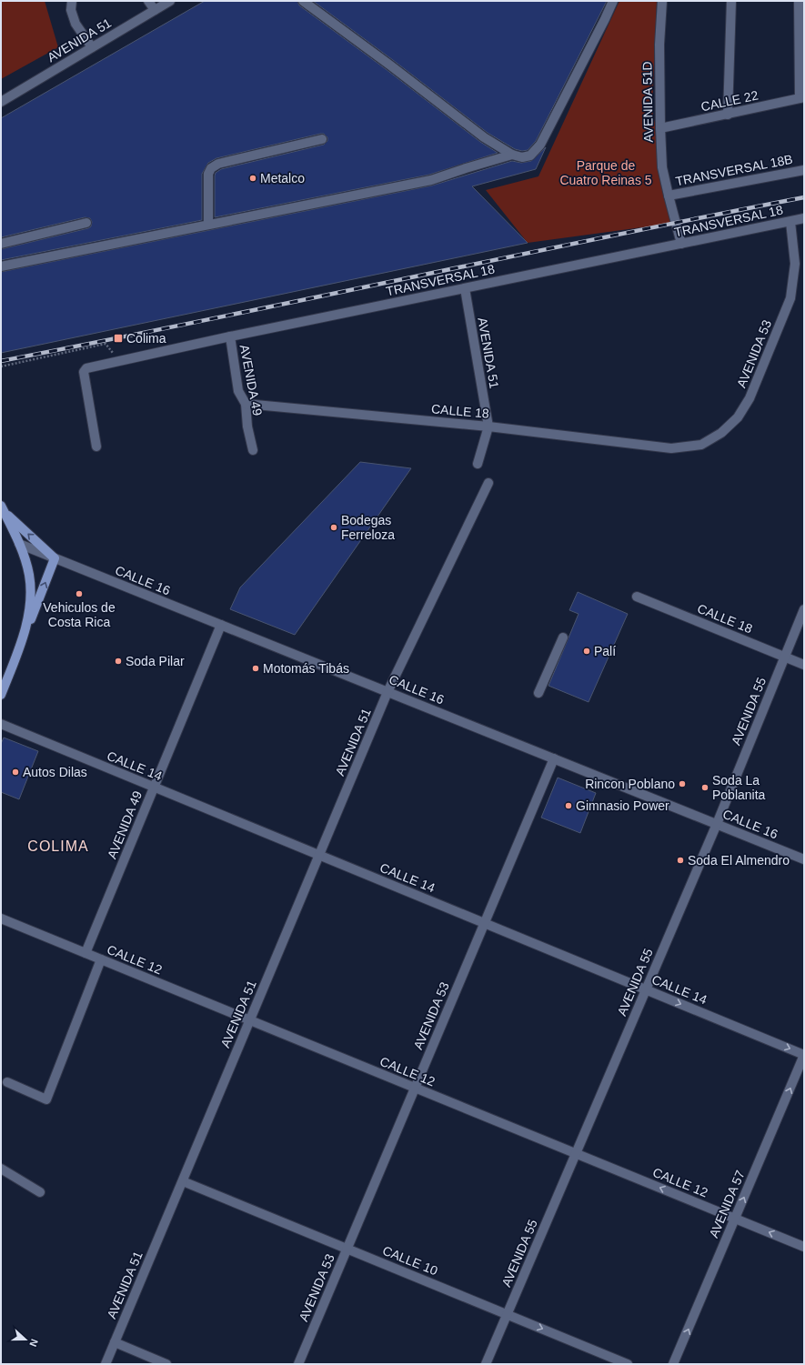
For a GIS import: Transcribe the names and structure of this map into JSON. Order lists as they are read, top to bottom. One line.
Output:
{"streets":{"street":["AVENIDA 51","CALLE 22","AVENIDA 51D","TRANSVERSAL 18B","TRANSVERSAL 18","AVENIDA 53","AVENIDA 49","CALLE 18","CALLE 16","AVENIDA 55","CALLE 14","CALLE 12","AVENIDA 57","CALLE 10"]},"crossings":[["AVENIDA 51","TRANSVERSAL 18"],["AVENIDA 51","CALLE 18"],["AVENIDA 51","CALLE 16"],["AVENIDA 51","CALLE 14"],["AVENIDA 51","CALLE 12"],["AVENIDA 51","CALLE 10"],["CALLE 22","AVENIDA 51D"],["AVENIDA 51D","TRANSVERSAL 18B"],["AVENIDA 51D","TRANSVERSAL 18"],["TRANSVERSAL 18","AVENIDA 53"],["TRANSVERSAL 18","AVENIDA 49"],["AVENIDA 53","CALLE 18"],["AVENIDA 53","CALLE 16"],["AVENIDA 53","CALLE 14"],["AVENIDA 53","CALLE 12"],["AVENIDA 53","CALLE 10"],["AVENIDA 49","CALLE 18"],["AVENIDA 49","CALLE 16"],["AVENIDA 49","CALLE 14"],["AVENIDA 49","CALLE 12"],["CALLE 18","AVENIDA 55"],["CALLE 16","AVENIDA 55"],["AVENIDA 55","CALLE 14"],["AVENIDA 55","CALLE 12"],["AVENIDA 55","CALLE 10"],["CALLE 14","AVENIDA 57"],["CALLE 12","AVENIDA 57"]],"one_way":["AVENIDA 57"],"districts":["COLIMA"],"parks":["Parque de Cuatro Reinas 5"],"places":{"other":["Metalco","Bodegas Ferreloza","Vehiculos de Costa Rica","Palí","Soda Pilar","Motomás Tibás","Autos Dilas","Rincon Poblano","Soda La Poblanita","Gimnasio Power","Soda El Almendro"],"transit":["Colima"]},"north":"right"}
